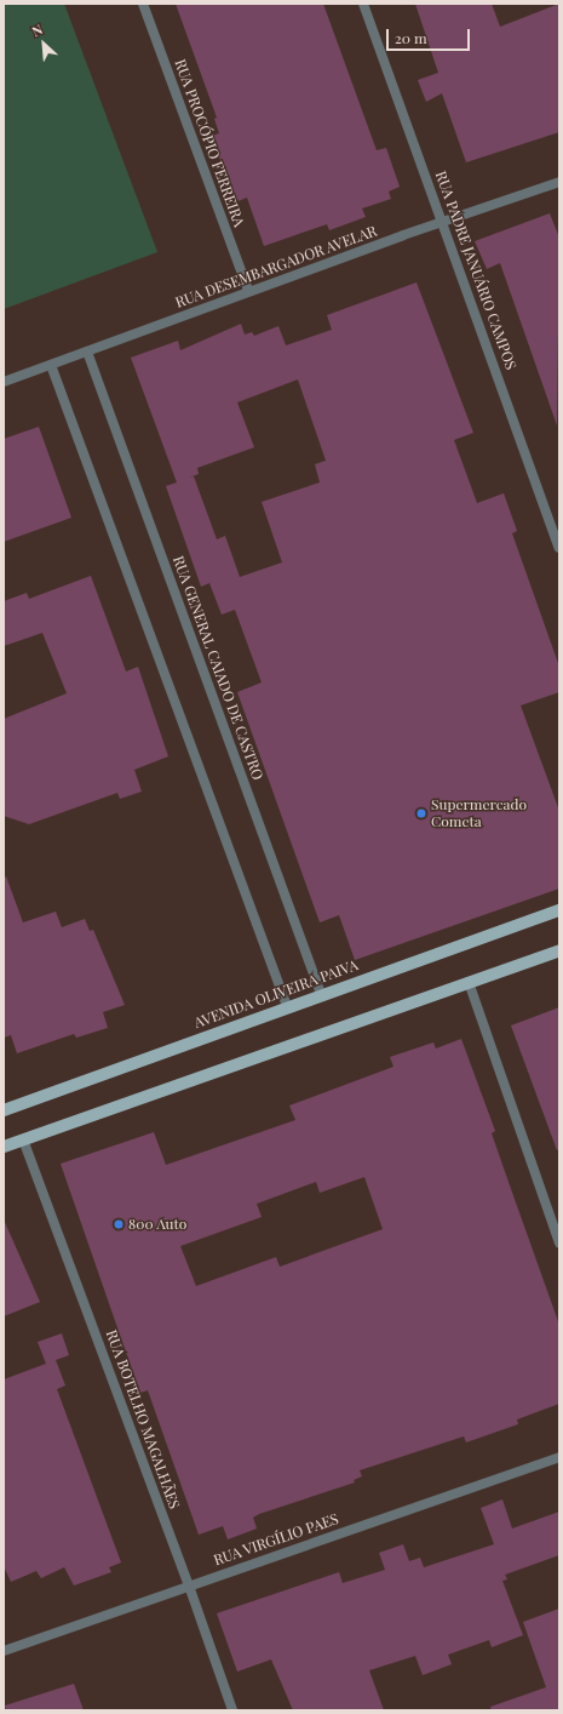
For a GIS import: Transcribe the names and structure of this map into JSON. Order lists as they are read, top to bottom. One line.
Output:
{"streets":{"main road":["AVENIDA OLIVEIRA PAIVA"],"street":["RUA PROCÓPIO FERREIRA","RUA DESEMBARGADOR AVELAR","RUA PADRE JANUÁRIO CAMPOS","RUA GENERAL CAIADO DE CASTRO","RUA BOTELHO MAGALHÃES","RUA VIRGÍLIO PAES"]},"crossings":[["RUA PROCÓPIO FERREIRA","RUA DESEMBARGADOR AVELAR"],["RUA DESEMBARGADOR AVELAR","RUA PADRE JANUÁRIO CAMPOS"],["RUA DESEMBARGADOR AVELAR","RUA GENERAL CAIADO DE CASTRO"],["RUA GENERAL CAIADO DE CASTRO","AVENIDA OLIVEIRA PAIVA"],["RUA BOTELHO MAGALHÃES","RUA VIRGÍLIO PAES"]],"places":["Supermercado Cometa","800 Auto"],"scale_bar":"20 m","north":"top left"}
